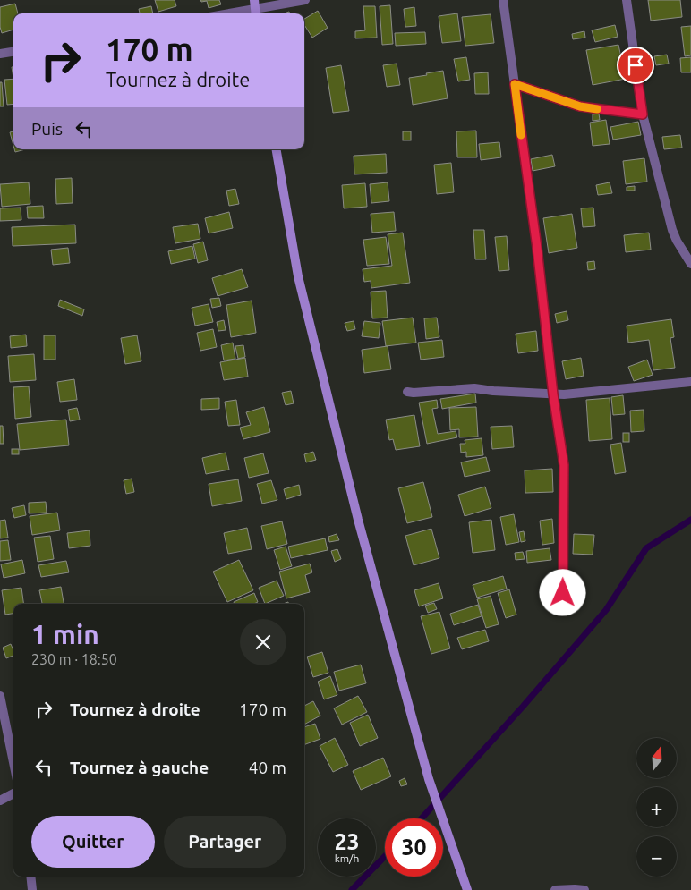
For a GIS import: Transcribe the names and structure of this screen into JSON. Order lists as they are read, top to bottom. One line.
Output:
{"north":"top","page":{"turn":["170 m","Tournez à droite"],"then":"Puis","heading":["1 min","230 m · 18:50"],"list":[{"name":"Tournez à droite","value":"170 m"},{"name":"Tournez à gauche","value":"40 m"}],"map_buttons":["+","−"],"buttons":["Quitter","Partager"],"speed":"23 km/h","limit":"30"}}
